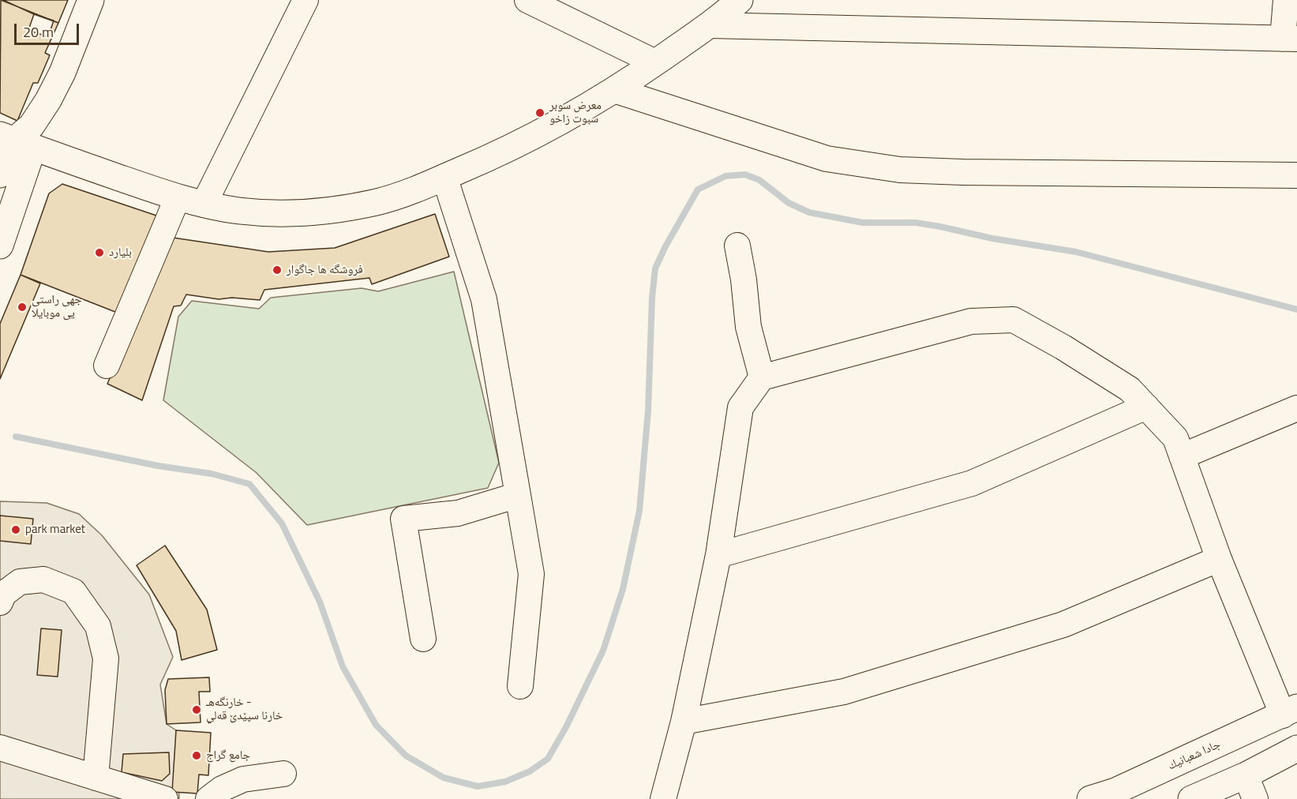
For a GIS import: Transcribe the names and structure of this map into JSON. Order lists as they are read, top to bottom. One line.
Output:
{"streets":{"main road":["جادا شعبانيك"]},"places":["معرض سوبر سبوت زاخو","بليارد","فروشگه ها جاگوار","جهى راستى يى موبايلا","park market","خارنگه‌هـ - خارنا سپێدێ قه‌لي","جامع گراج"],"scale_bar":"20 m"}
